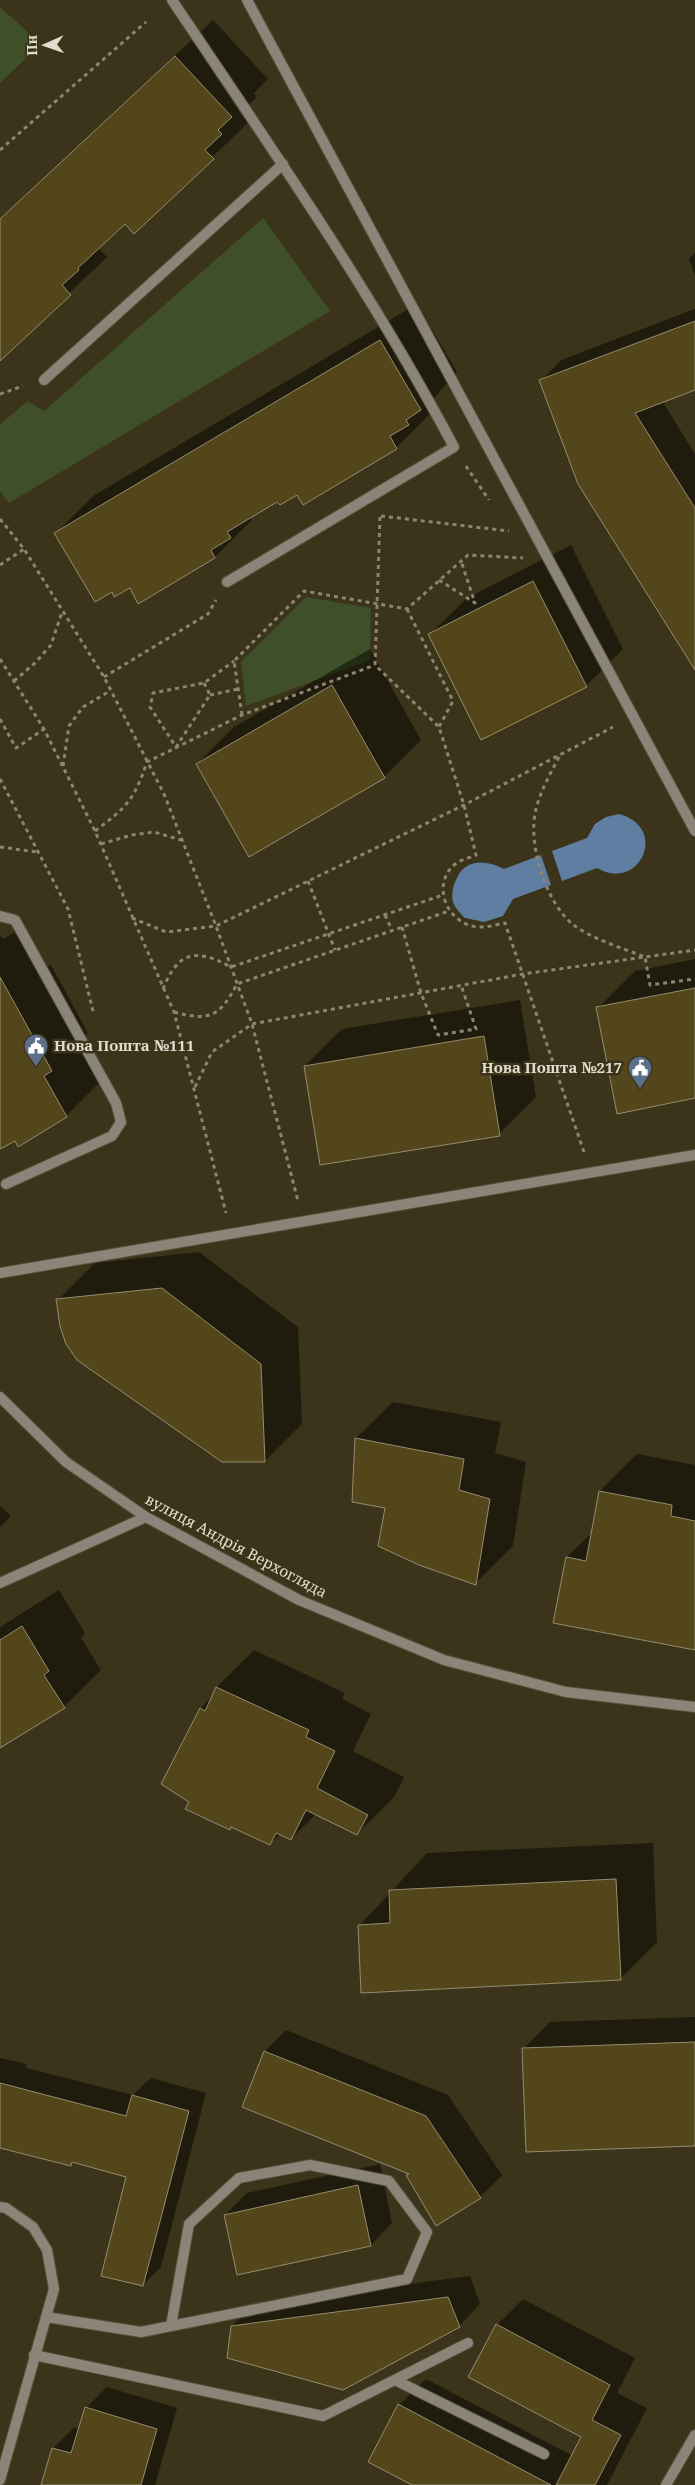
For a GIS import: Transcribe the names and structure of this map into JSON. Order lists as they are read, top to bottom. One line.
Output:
{"streets":{"street":["вулиця Андрія Верхогляда"]},"places":{"public building":["Нова Пошта №111","Нова Пошта №217"]},"north":"left"}
